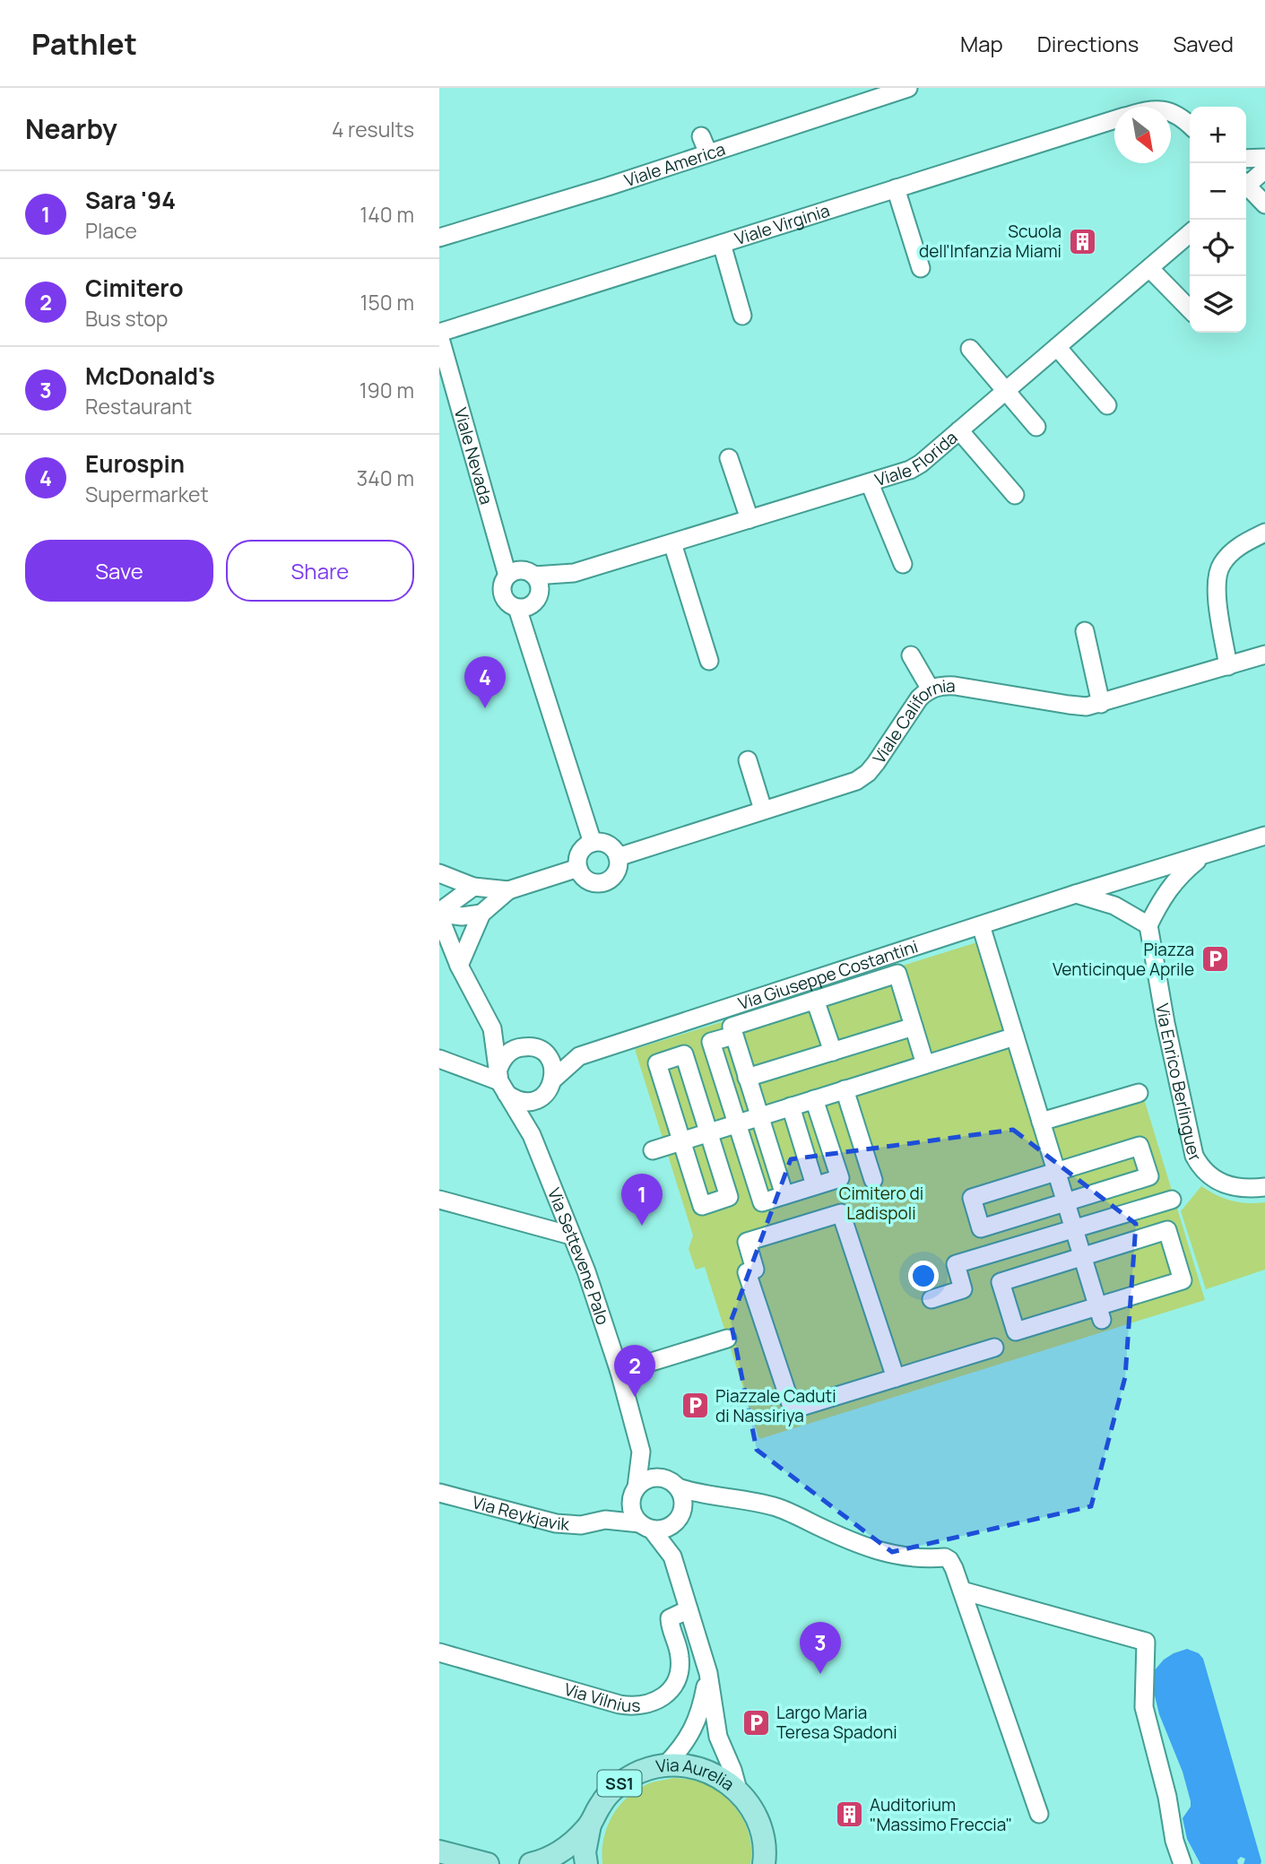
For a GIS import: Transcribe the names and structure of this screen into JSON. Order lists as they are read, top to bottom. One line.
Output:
{"streets":{"main road":["Via Aurelia","SS1"],"street":["Viale America","Viale Virginia","Viale Nevada","Viale Florida","Viale California","Via Giuseppe Costantini","Via Enrico Berlinguer","Via Settevene Palo","Via Reykjavik","Via Vilnius"]},"crossings":[["Viale Virginia","Viale Nevada"],["Viale Nevada","Viale Florida"],["Via Settevene Palo","Via Reykjavik"],["Via Settevene Palo","Via Vilnius"],["Via Settevene Palo","Via Aurelia"]],"parks":["Cimitero di Ladispoli"],"places":{"building":["Scuola dell'Infanzia Miami","Auditorium \"Massimo Freccia\""],"parking":["Piazza Venticinque Aprile","Piazzale Caduti di Nassiriya","Largo Maria Teresa Spadoni"]},"north":"bottom right","page":{"header":"Pathlet","nav":["Map","Directions","Saved"],"heading":["Nearby","4 results"],"map_buttons":["+","−"],"list":[{"mark":"1","name":"Sara '94","note":"Place","value":"140 m"},{"mark":"2","name":"Cimitero","note":"Bus stop","value":"150 m"},{"mark":"3","name":"McDonald's","note":"Restaurant","value":"190 m"},{"mark":"4","name":"Eurospin","note":"Supermarket","value":"340 m"}],"buttons":["Save","Share"],"pins":["4","1","2","3"]}}
